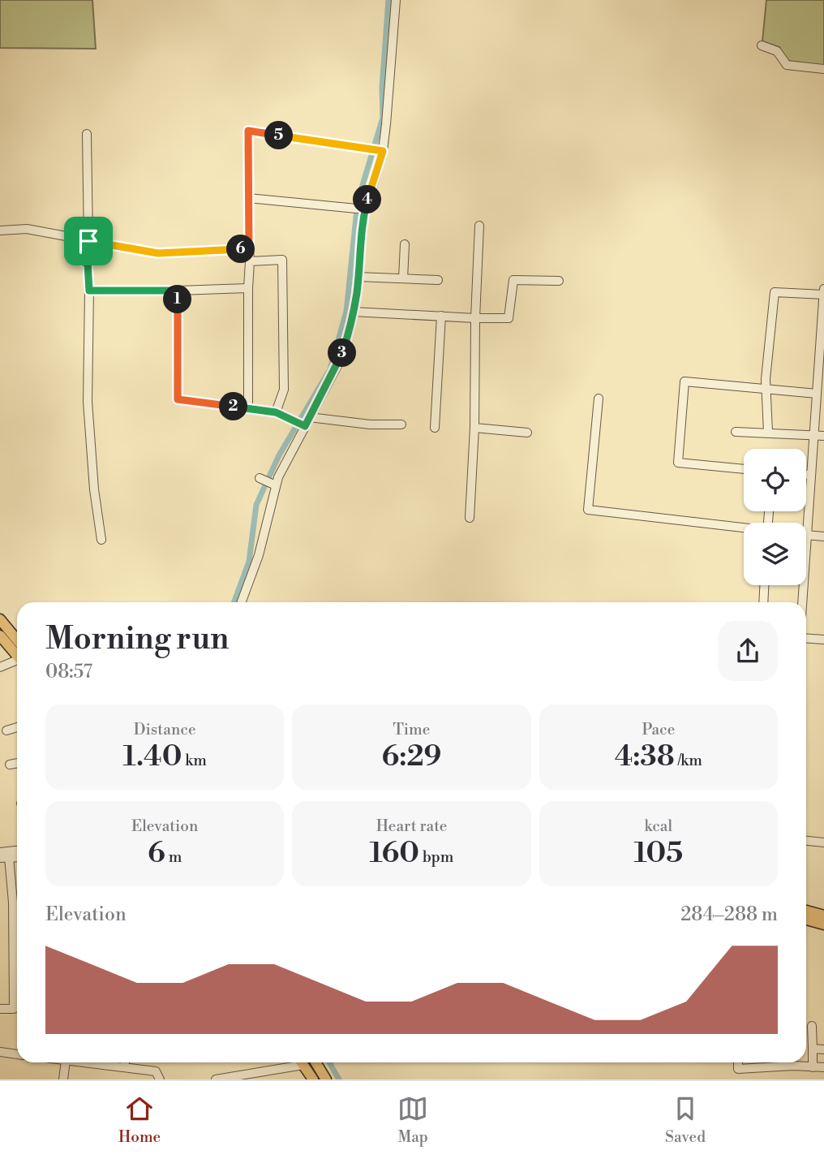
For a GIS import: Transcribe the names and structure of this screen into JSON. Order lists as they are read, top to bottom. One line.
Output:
{"page":{"pins":["5","4","6","1","3","2"],"heading":["Morning run","08:57"],"stats":[["Distance","1.40 km"],["Time","6:29"],["Pace","4:38 /km"],["Elevation","6 m"],["Heart rate","160 bpm"],["kcal","105"]],"chart":["Elevation","284–288 m"],"tabs":["Home","Map","Saved"]}}
